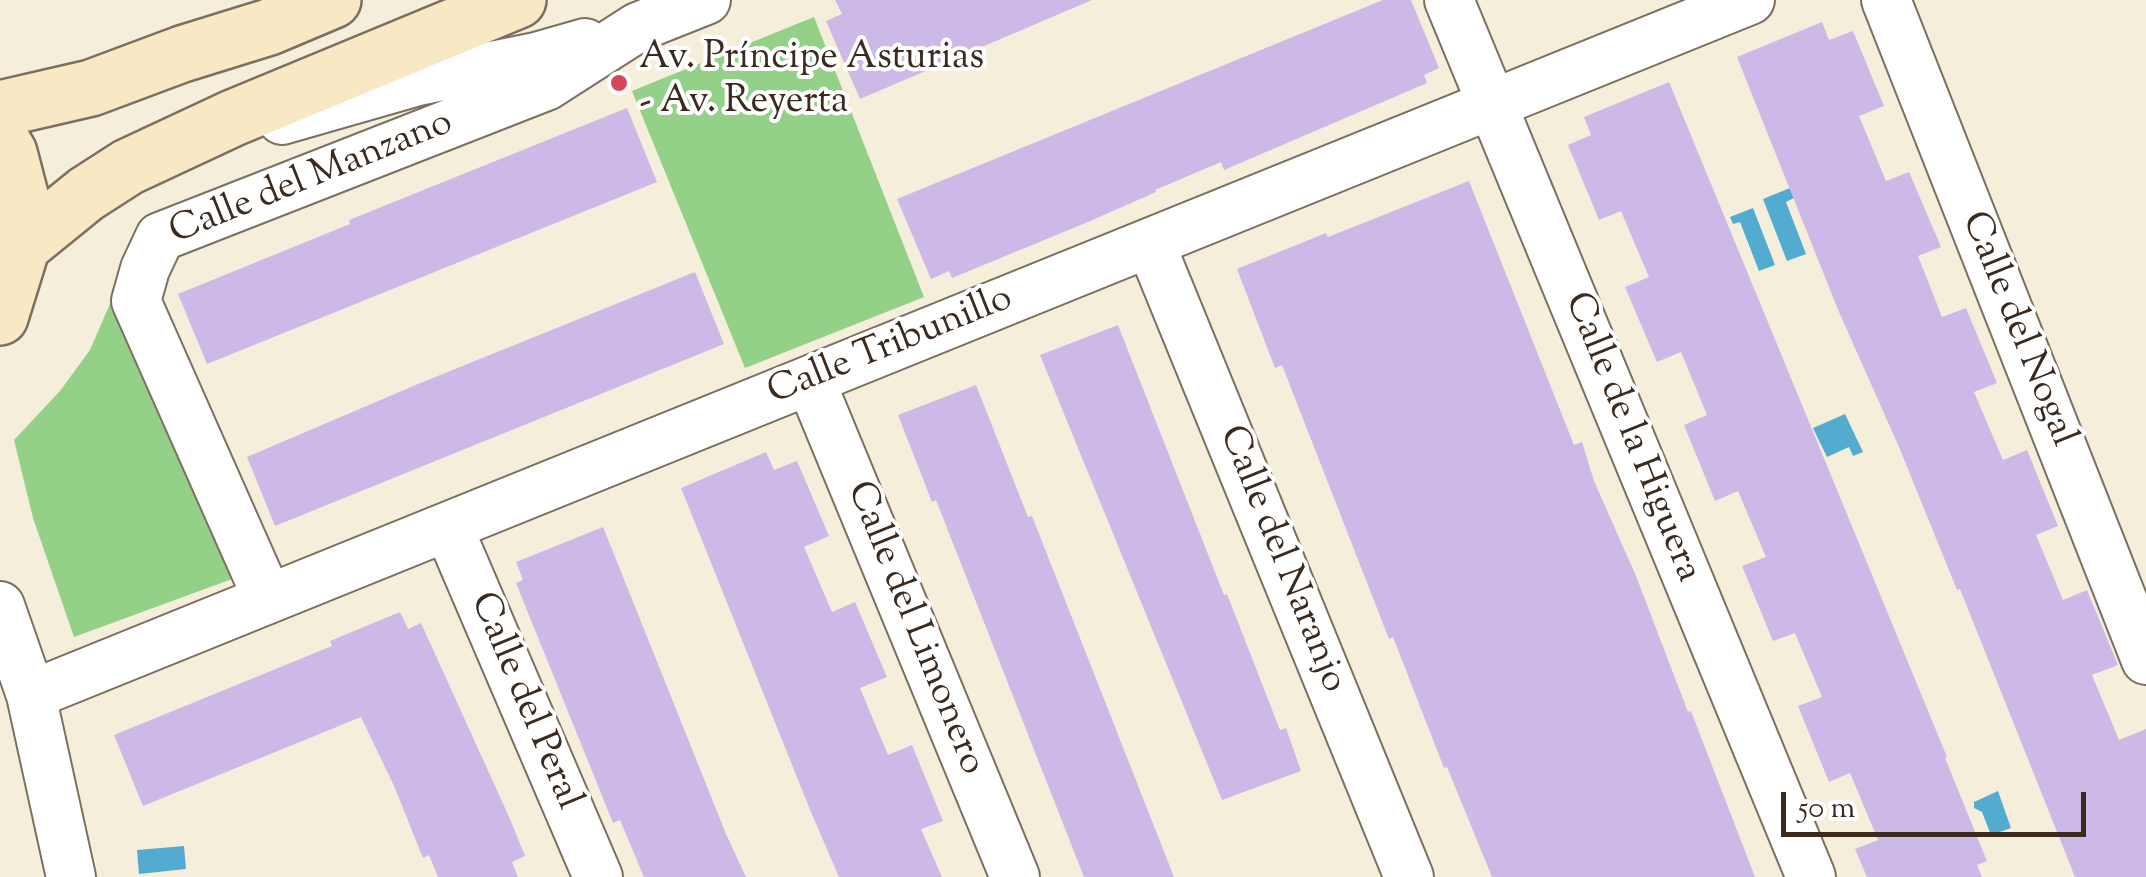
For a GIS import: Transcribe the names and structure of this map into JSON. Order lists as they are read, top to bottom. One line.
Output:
{"streets":{"street":["Calle del Manzano","Calle del Nogal","Calle Tribunillo","Calle de la Higuera","Calle del Naranjo","Calle del Limonero","Calle del Peral"]},"crossings":[["Calle del Manzano","Calle Tribunillo"],["Calle Tribunillo","Calle de la Higuera"],["Calle Tribunillo","Calle del Naranjo"],["Calle Tribunillo","Calle del Limonero"],["Calle Tribunillo","Calle del Peral"]],"places":["Av. Príncipe Asturias - Av. Reyerta"],"scale_bar":"50 m"}
